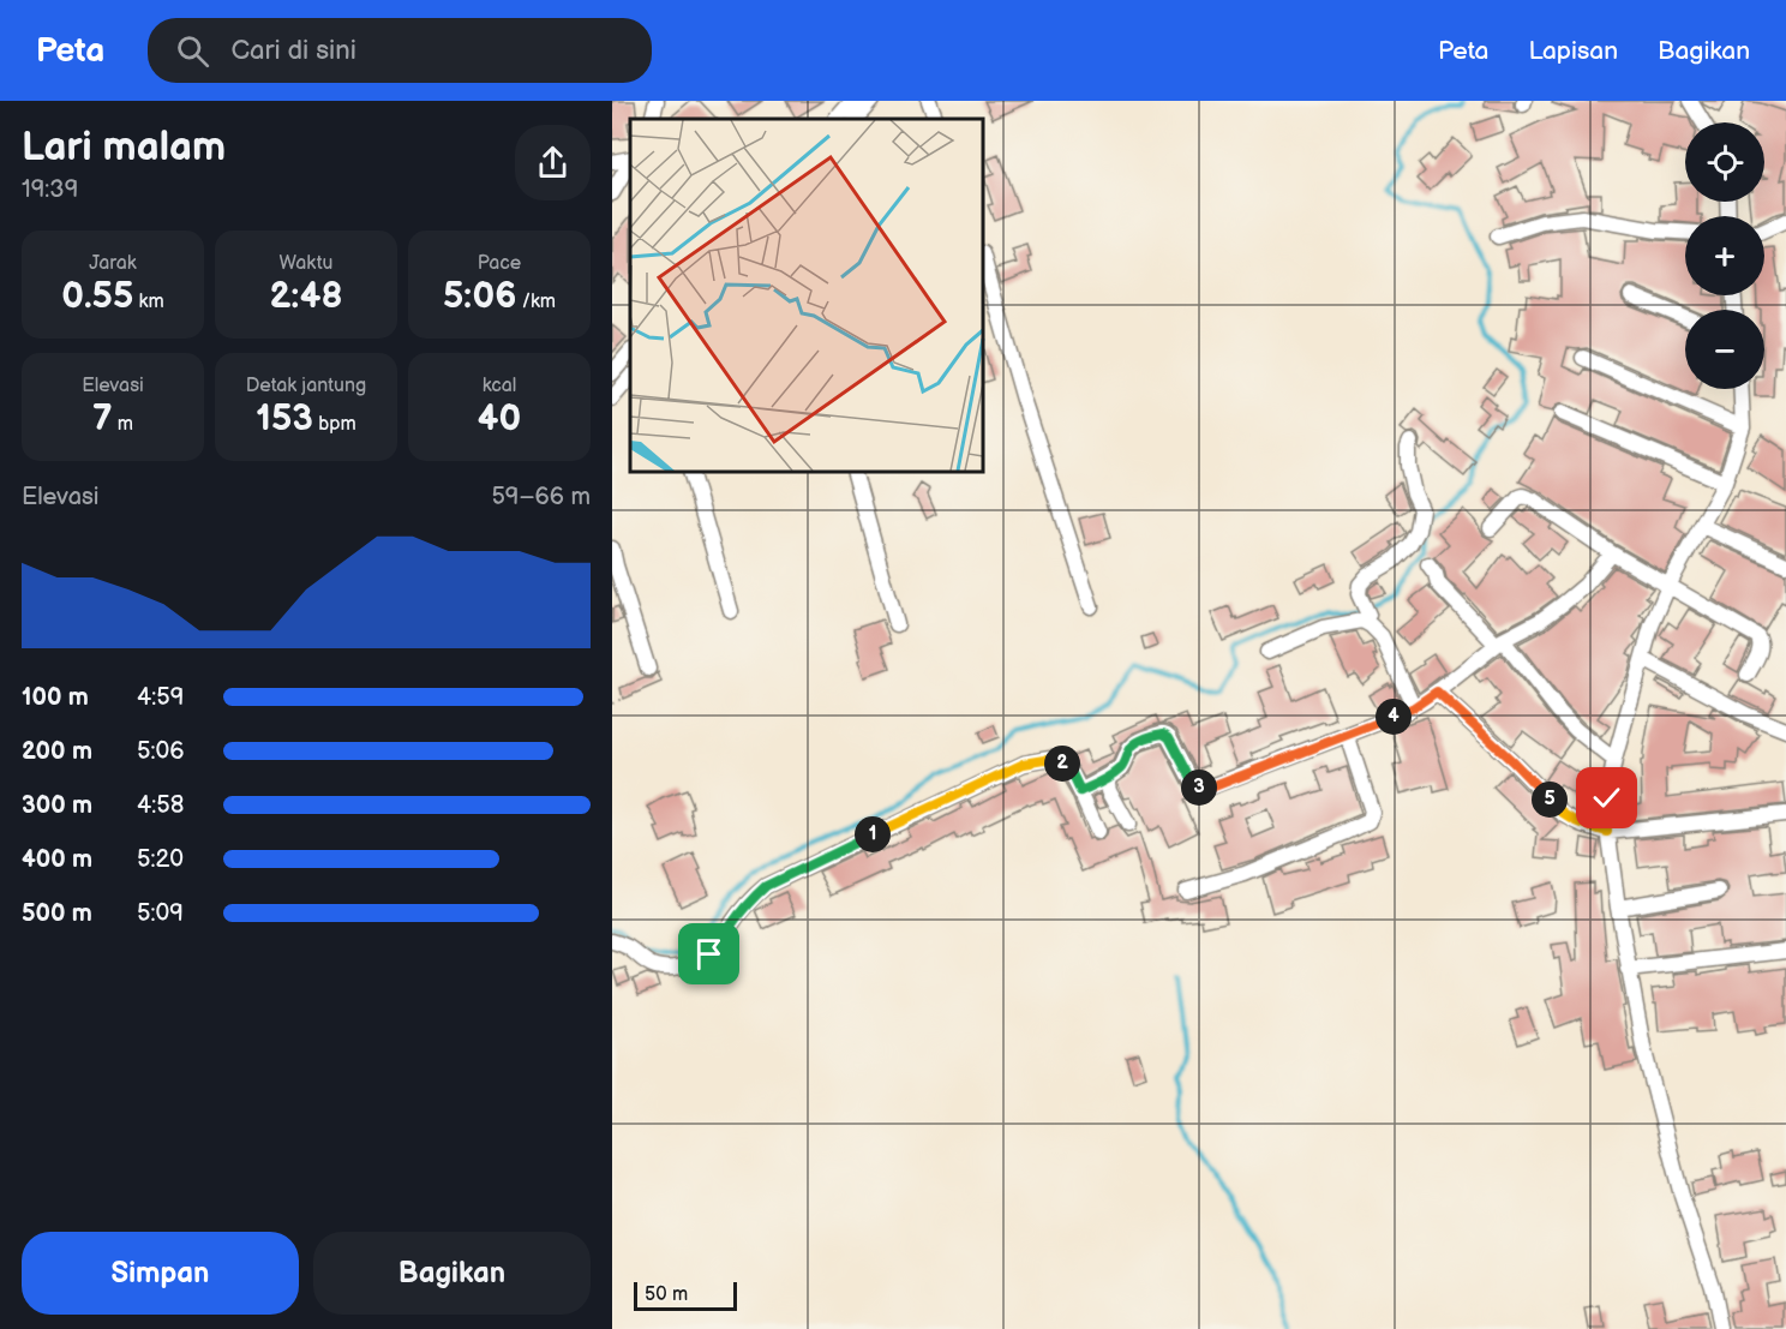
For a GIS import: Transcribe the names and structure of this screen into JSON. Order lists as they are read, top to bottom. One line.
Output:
{"scale_bar":"50 m","page":{"header":"Peta","search":"Cari di sini","nav":["Peta","Lapisan","Bagikan"],"heading":["Lari malam","19:39"],"map_buttons":["+","−"],"stats":[["Jarak","0.55 km"],["Waktu","2:48"],["Pace","5:06 /km"],["Elevasi","7 m"],["Detak jantung","153 bpm"],["kcal","40"]],"chart":["Elevasi","59–66 m"],"list":[{"name":"100 m","note":"4:59"},{"name":"200 m","note":"5:06"},{"name":"300 m","note":"4:58"},{"name":"400 m","note":"5:20"},{"name":"500 m","note":"5:09"}],"pins":["4","2","3","5","1"],"buttons":["Simpan","Bagikan"],"scale":"50 m"}}
